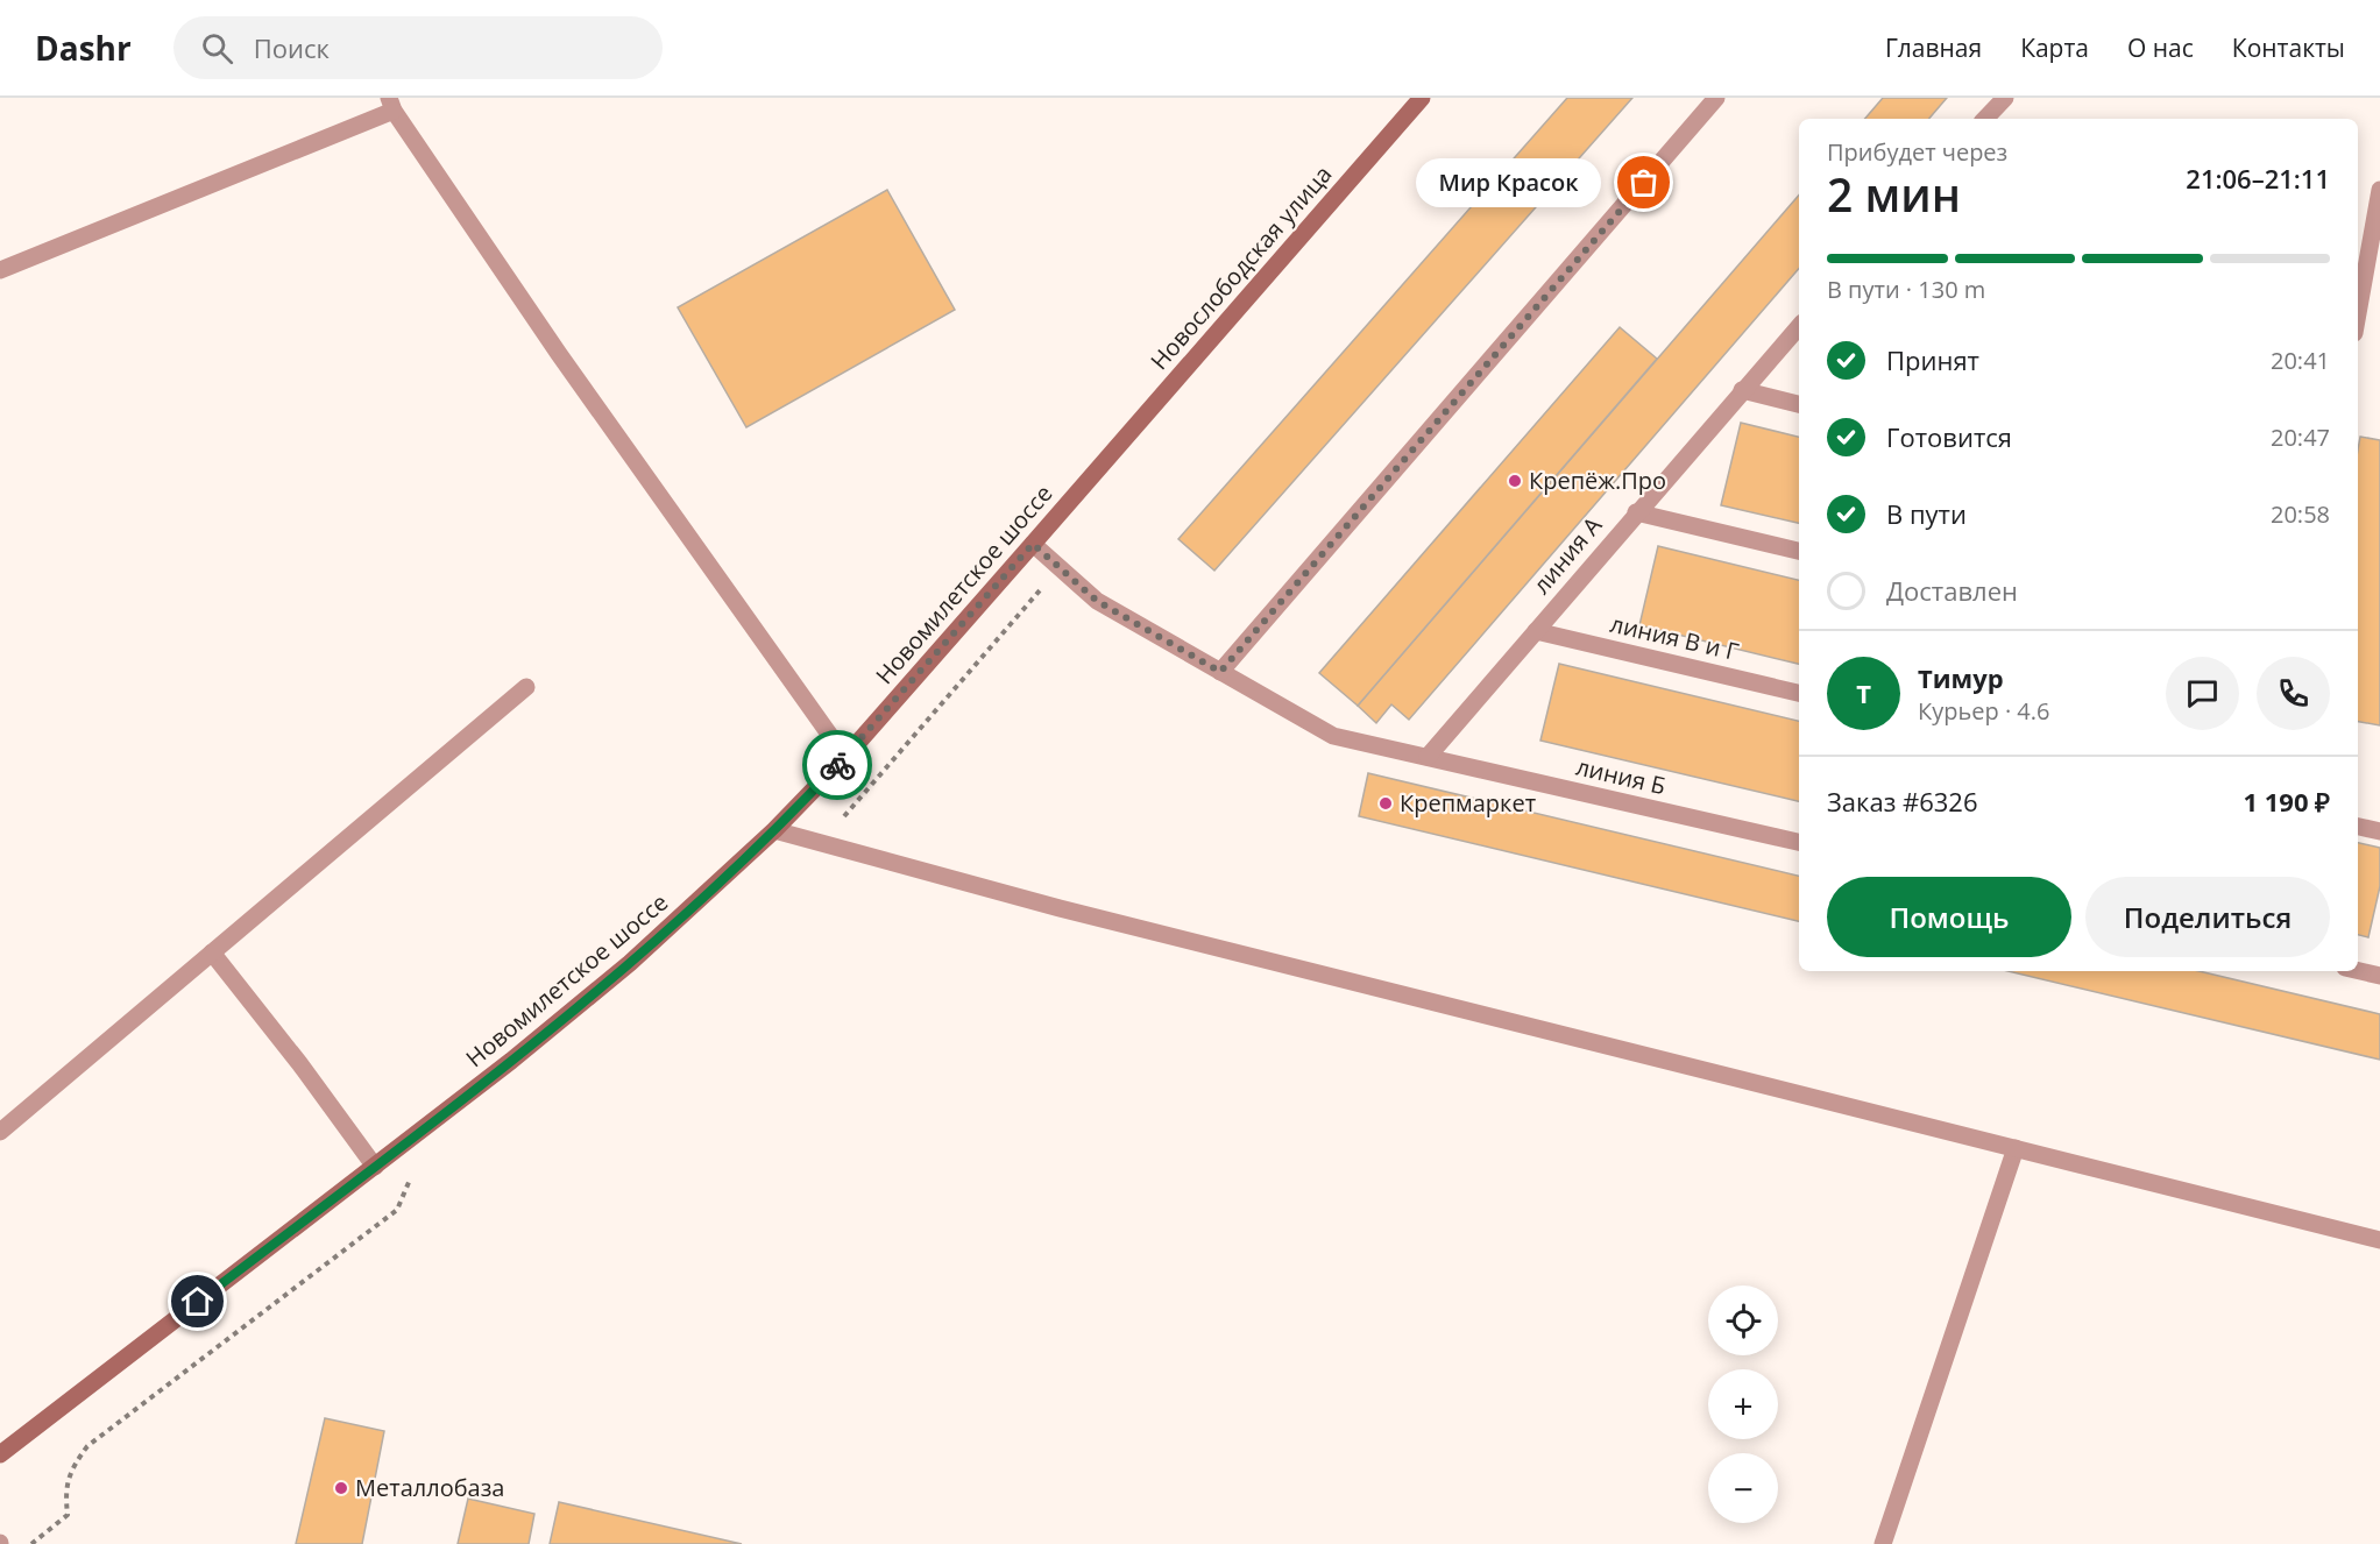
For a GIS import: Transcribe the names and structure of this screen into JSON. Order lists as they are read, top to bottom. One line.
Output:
{"streets":{"main road":["Новослободская улица","Новомилетское шоссе"],"street":["линия А","линия В и Г","линия Б"]},"crossings":[["Новослободская улица","Новомилетское шоссе"],["линия А","линия В и Г"],["линия А","линия Б"],["Новомилетское шоссе","линия Б"]],"places":["Мир Красок","Крепёж.Про","Крепмаркет","Металлобаза"],"page":{"header":"Dashr","search":"Поиск","nav":["Главная","Карта","О нас","Контакты"],"heading":["2 мин","Прибудет через","21:06–21:11"],"panel":["Тимур","Курьер · 4.6","Заказ #6326","1 190 ₽"],"bubble":"Мир Красок","bar":"В пути · 130 m","list":[["Принят","20:41"],["Готовится","20:47"],["В пути","20:58"],"Доставлен"],"round":"Т","buttons":["Помощь","Поделиться"],"map_buttons":["+","−"]}}
